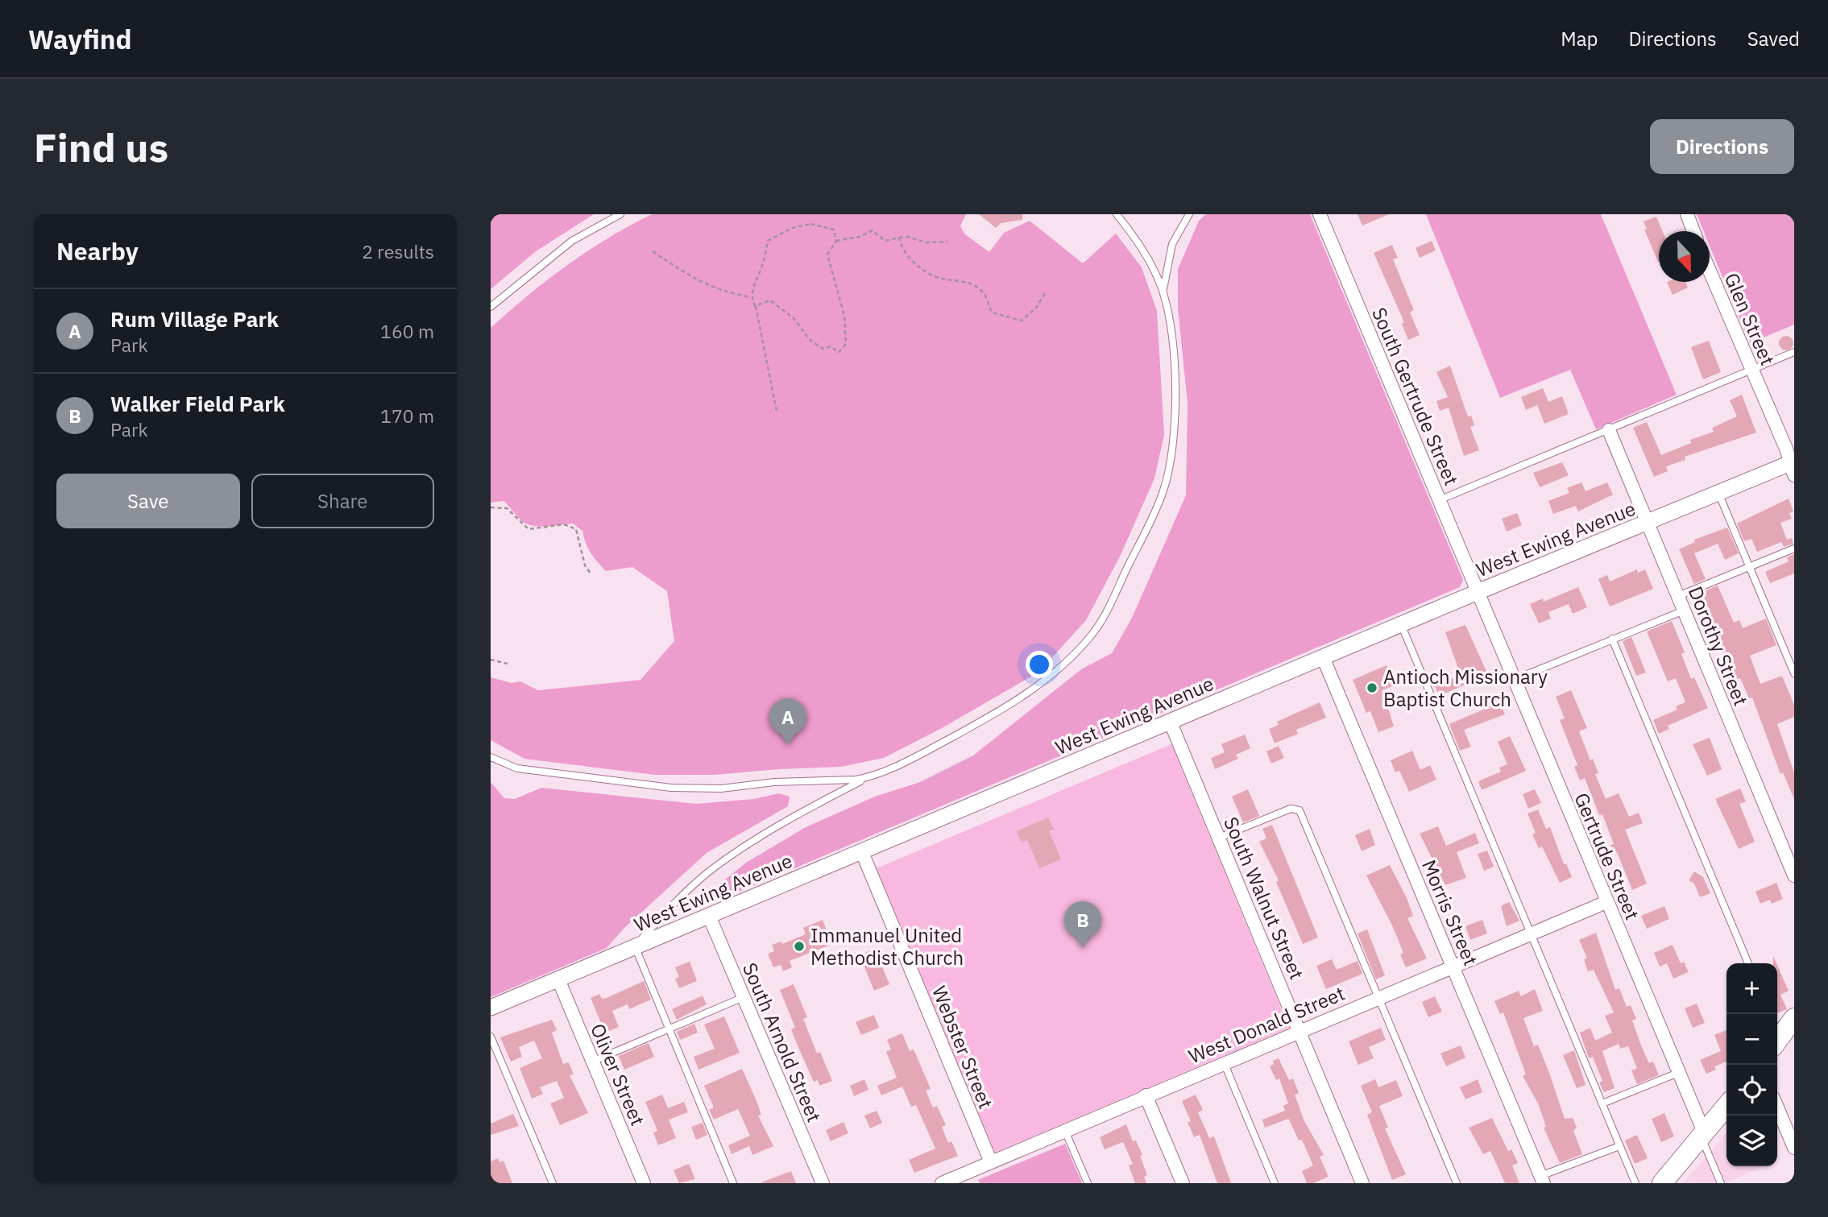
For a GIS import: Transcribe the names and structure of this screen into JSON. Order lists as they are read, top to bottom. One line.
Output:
{"streets":{"street":["Glen Street","South Gertrude Street","West Ewing Avenue","Dorothy Street","Gertrude Street","South Walnut Street","Morris Street","West Donald Street","South Arnold Street","Webster Street","Oliver Street"]},"crossings":[["Glen Street","West Ewing Avenue"],["South Gertrude Street","West Ewing Avenue"],["South Gertrude Street","Gertrude Street"],["West Ewing Avenue","Dorothy Street"],["West Ewing Avenue","Gertrude Street"],["West Ewing Avenue","South Walnut Street"],["West Ewing Avenue","Morris Street"],["West Ewing Avenue","South Arnold Street"],["West Ewing Avenue","Webster Street"],["West Ewing Avenue","Oliver Street"],["Gertrude Street","West Donald Street"],["South Walnut Street","West Donald Street"],["Morris Street","West Donald Street"],["West Donald Street","Webster Street"]],"places":["Antioch Missionary Baptist Church","Immanuel United Methodist Church"],"north":"bottom","page":{"header":"Wayfind","nav":["Map","Directions","Saved"],"buttons":["Directions",["Save","Share"]],"title":"Find us","heading":["Nearby","2 results"],"list":[{"mark":"A","name":"Rum Village Park","note":"Park","value":"160 m"},{"mark":"B","name":"Walker Field Park","note":"Park","value":"170 m"}],"pins":["A","B"],"map_buttons":["+","−"]}}
